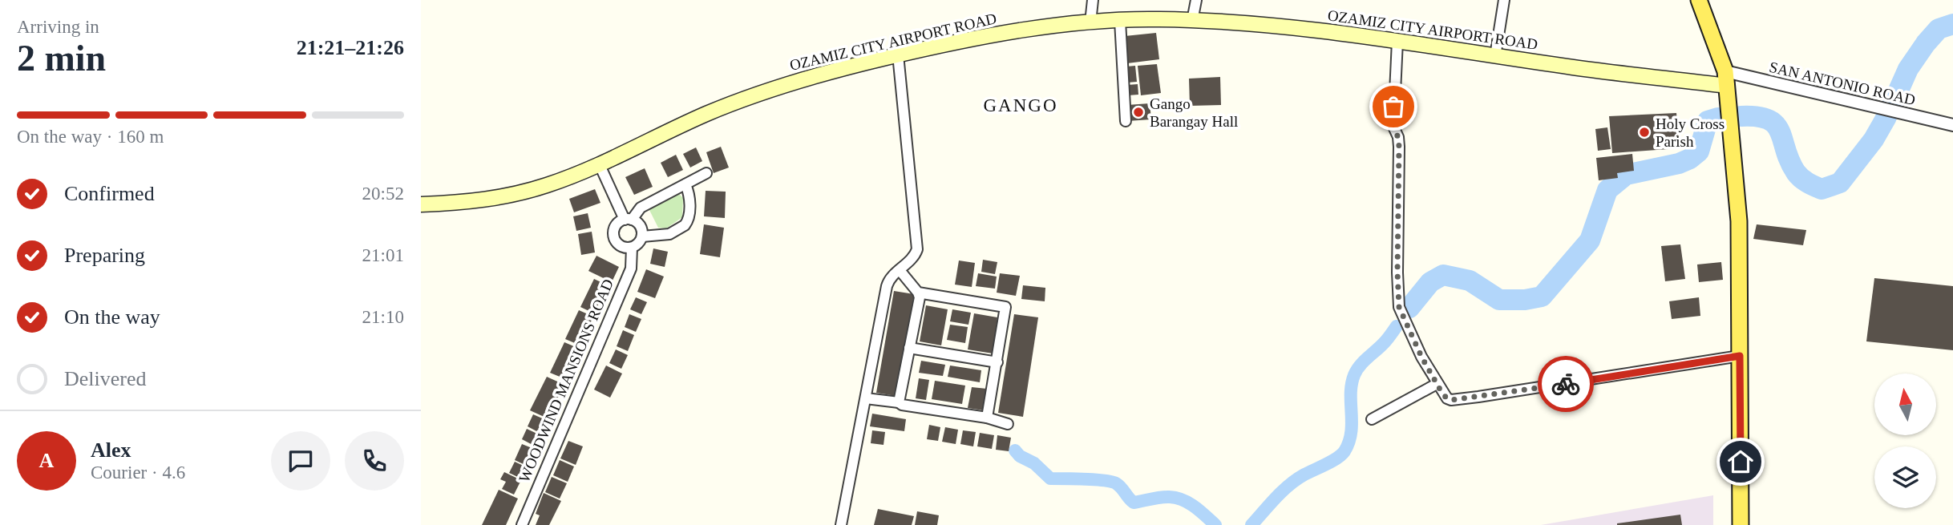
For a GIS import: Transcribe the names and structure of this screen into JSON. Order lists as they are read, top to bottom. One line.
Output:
{"streets":{"main road":["OZAMIZ CITY AIRPORT ROAD"],"street":["SAN ANTONIO ROAD","WOODWIND MANSIONS ROAD"]},"crossings":[["OZAMIZ CITY AIRPORT ROAD","SAN ANTONIO ROAD"]],"districts":["GANGO"],"places":["Gango Barangay Hall","Holy Cross Parish"],"north":"top","page":{"heading":["2 min","Arriving in","21:21–21:26"],"panel":["Alex","Courier · 4.6"],"bar":"On the way · 160 m","list":[["Confirmed","20:52"],["Preparing","21:01"],["On the way","21:10"],"Delivered"],"round":"A"}}
